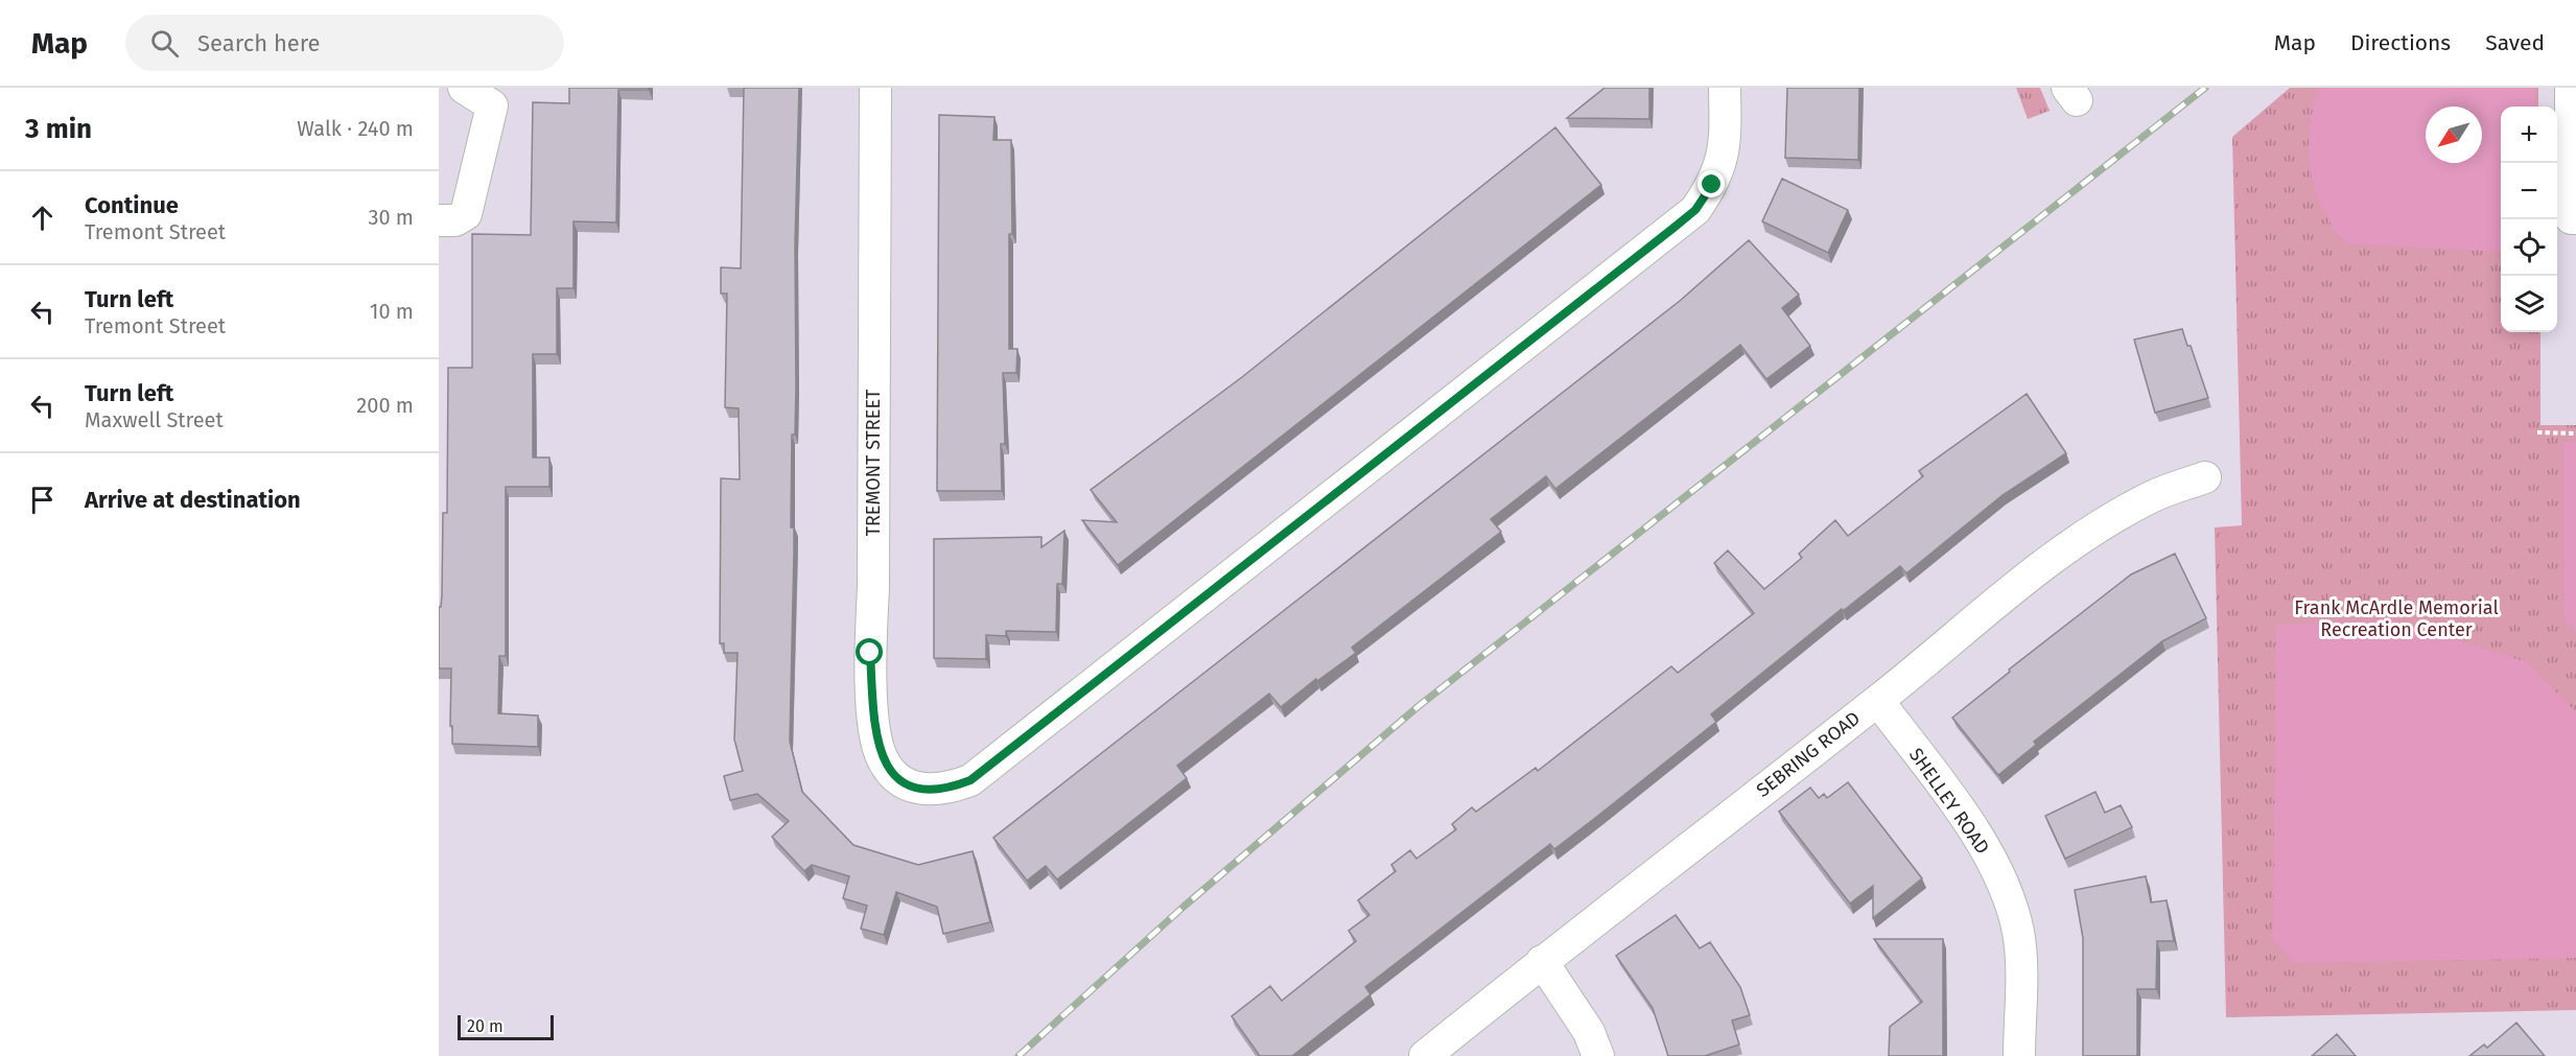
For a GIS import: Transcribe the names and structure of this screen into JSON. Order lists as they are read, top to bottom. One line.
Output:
{"streets":{"street":["TREMONT STREET","SEBRING ROAD","SHELLEY ROAD"]},"crossings":[["SEBRING ROAD","SHELLEY ROAD"]],"parks":["Frank McArdle Memorial Recreation Center"],"scale_bar":"20 m","north":"bottom left","page":{"header":"Map","search":"Search here","nav":["Map","Directions","Saved"],"heading":["3 min","Walk · 240 m"],"map_buttons":["+","−"],"list":[["Continue","Tremont Street","30 m"],["Turn left","Tremont Street","10 m"],["Turn left","Maxwell Street","200 m"],"Arrive at destination"],"scale":"20 m"}}
